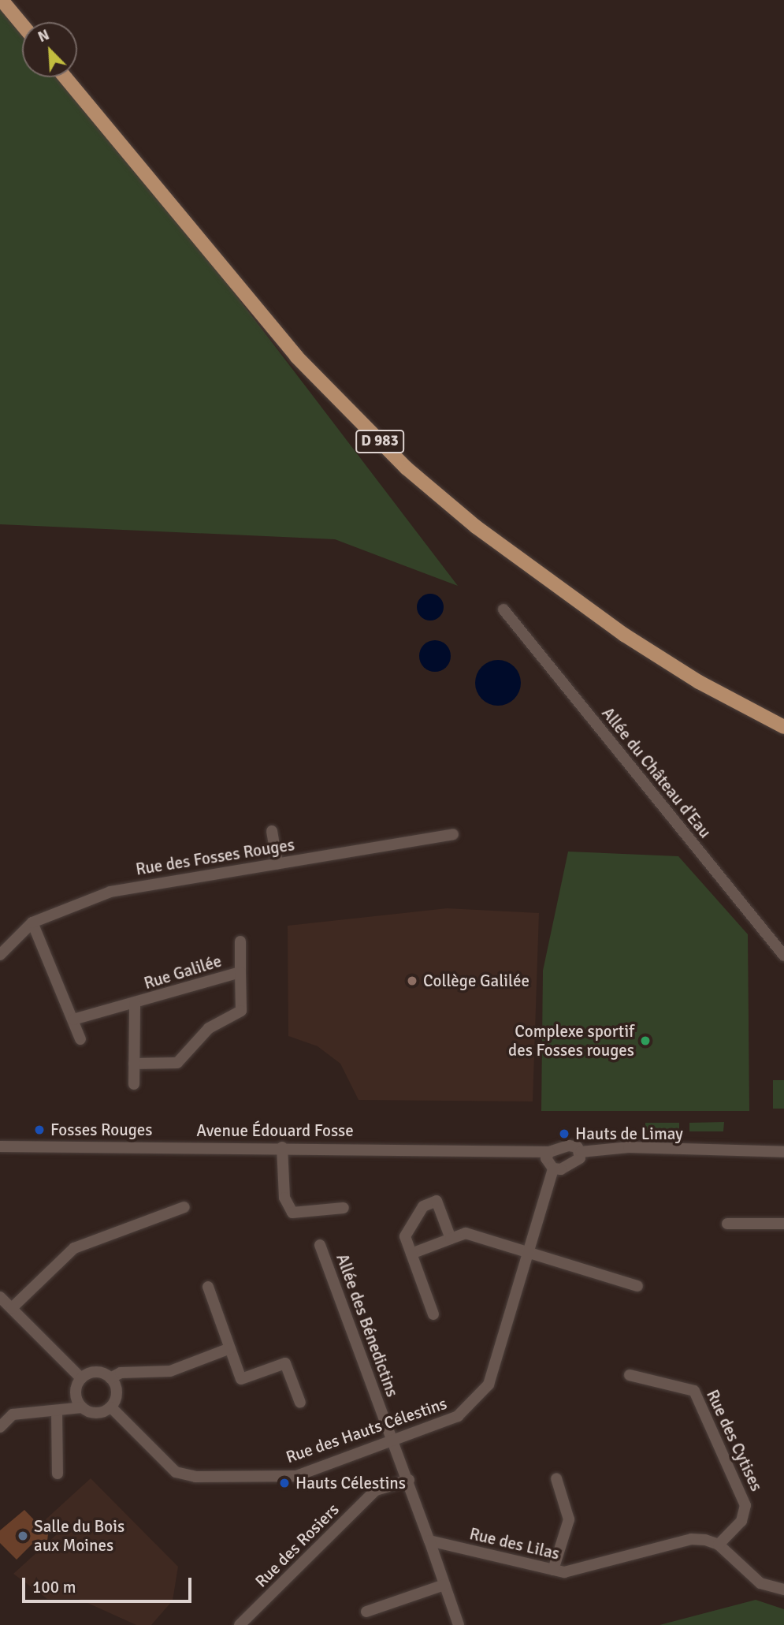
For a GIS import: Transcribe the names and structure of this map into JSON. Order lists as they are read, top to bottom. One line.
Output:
{"streets":{"main road":["D 983"],"street":["Allée du Château d'Eau","Rue des Fosses Rouges","Rue Galilée","Avenue Édouard Fosse","Allée des Bénedictins","Rue des Hauts Célestins","Rue des Cytises","Rue des Lilas","Rue des Rosiers"]},"crossings":[["Allée des Bénedictins","Rue des Hauts Célestins"],["Allée des Bénedictins","Rue des Rosiers"],["Rue des Cytises","Rue des Lilas"]],"places":["Collège Galilée","Complexe sportif des Fosses rouges","Fosses Rouges","Hauts de Limay","Hauts Célestins","Salle du Bois aux Moines"],"scale_bar":"100 m","north":"top left"}
